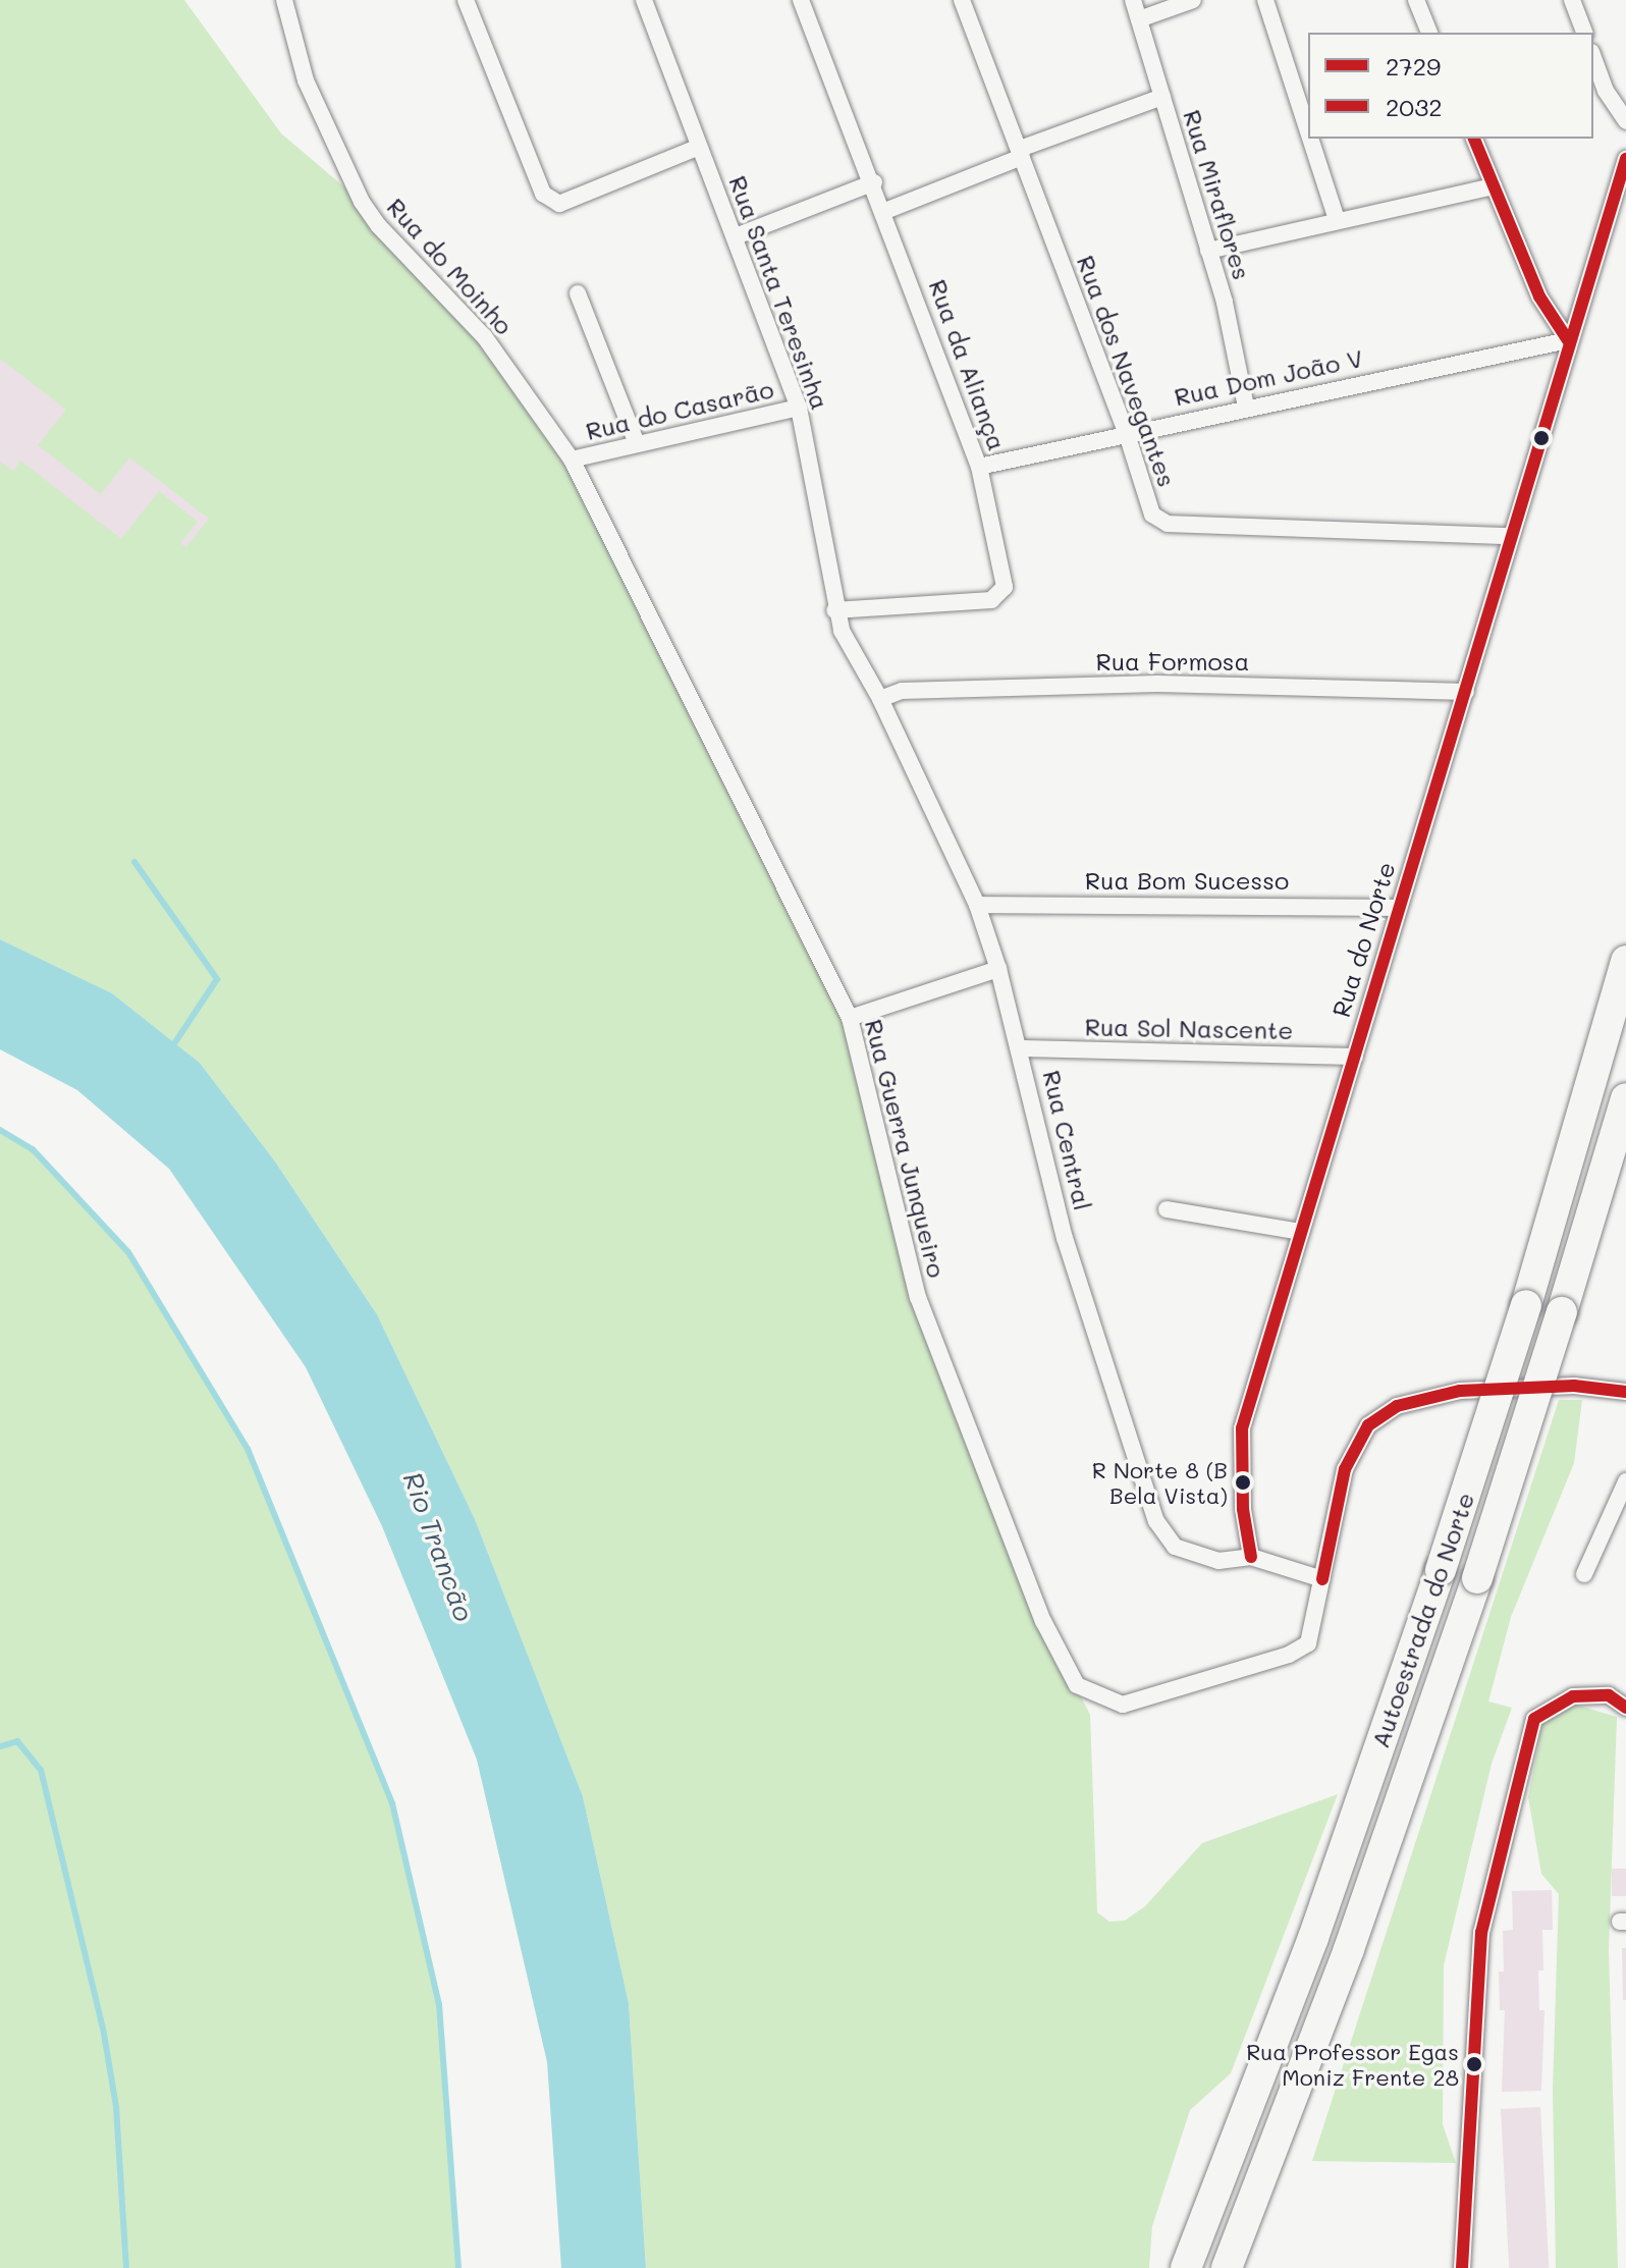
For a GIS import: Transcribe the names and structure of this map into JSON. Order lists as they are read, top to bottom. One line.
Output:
{"streets":{"highway":["Autoestrada do Norte"],"street":["Rua Miraflores","Rua do Moinho","Rua Santa Teresinha","Rua da Aliança","Rua dos Navegantes","Rua Dom João V","Rua do Casarão","Rua Formosa","Rua Bom Sucesso","Rua do Norte","Rua Sol Nascente","Rua Central","Rua Guerra Junqueiro"]},"crossings":[["Rua Miraflores","Rua Dom João V"],["Rua do Moinho","Rua do Casarão"],["Rua do Moinho","Rua Guerra Junqueiro"],["Rua Santa Teresinha","Rua da Aliança"],["Rua Santa Teresinha","Rua do Casarão"],["Rua Santa Teresinha","Rua Central"],["Rua da Aliança","Rua Dom João V"],["Rua da Aliança","Rua Central"],["Rua dos Navegantes","Rua Dom João V"],["Rua dos Navegantes","Rua do Norte"],["Rua Dom João V","Rua do Norte"],["Rua do Casarão","Rua Guerra Junqueiro"],["Rua Formosa","Rua do Norte"],["Rua Formosa","Rua Central"],["Rua Bom Sucesso","Rua do Norte"],["Rua Bom Sucesso","Rua Central"],["Rua do Norte","Rua Sol Nascente"],["Rua do Norte","Rua Central"],["Rua Sol Nascente","Rua Central"],["Rua Central","Rua Guerra Junqueiro"]],"water":["Rio Trancão"],"places":["R Norte 8 (B Bela Vista)","Rua Professor Egas Moniz Frente 28"],"lines":["transit line 2729","transit line 2032"],"legend":["2729","2032"]}
